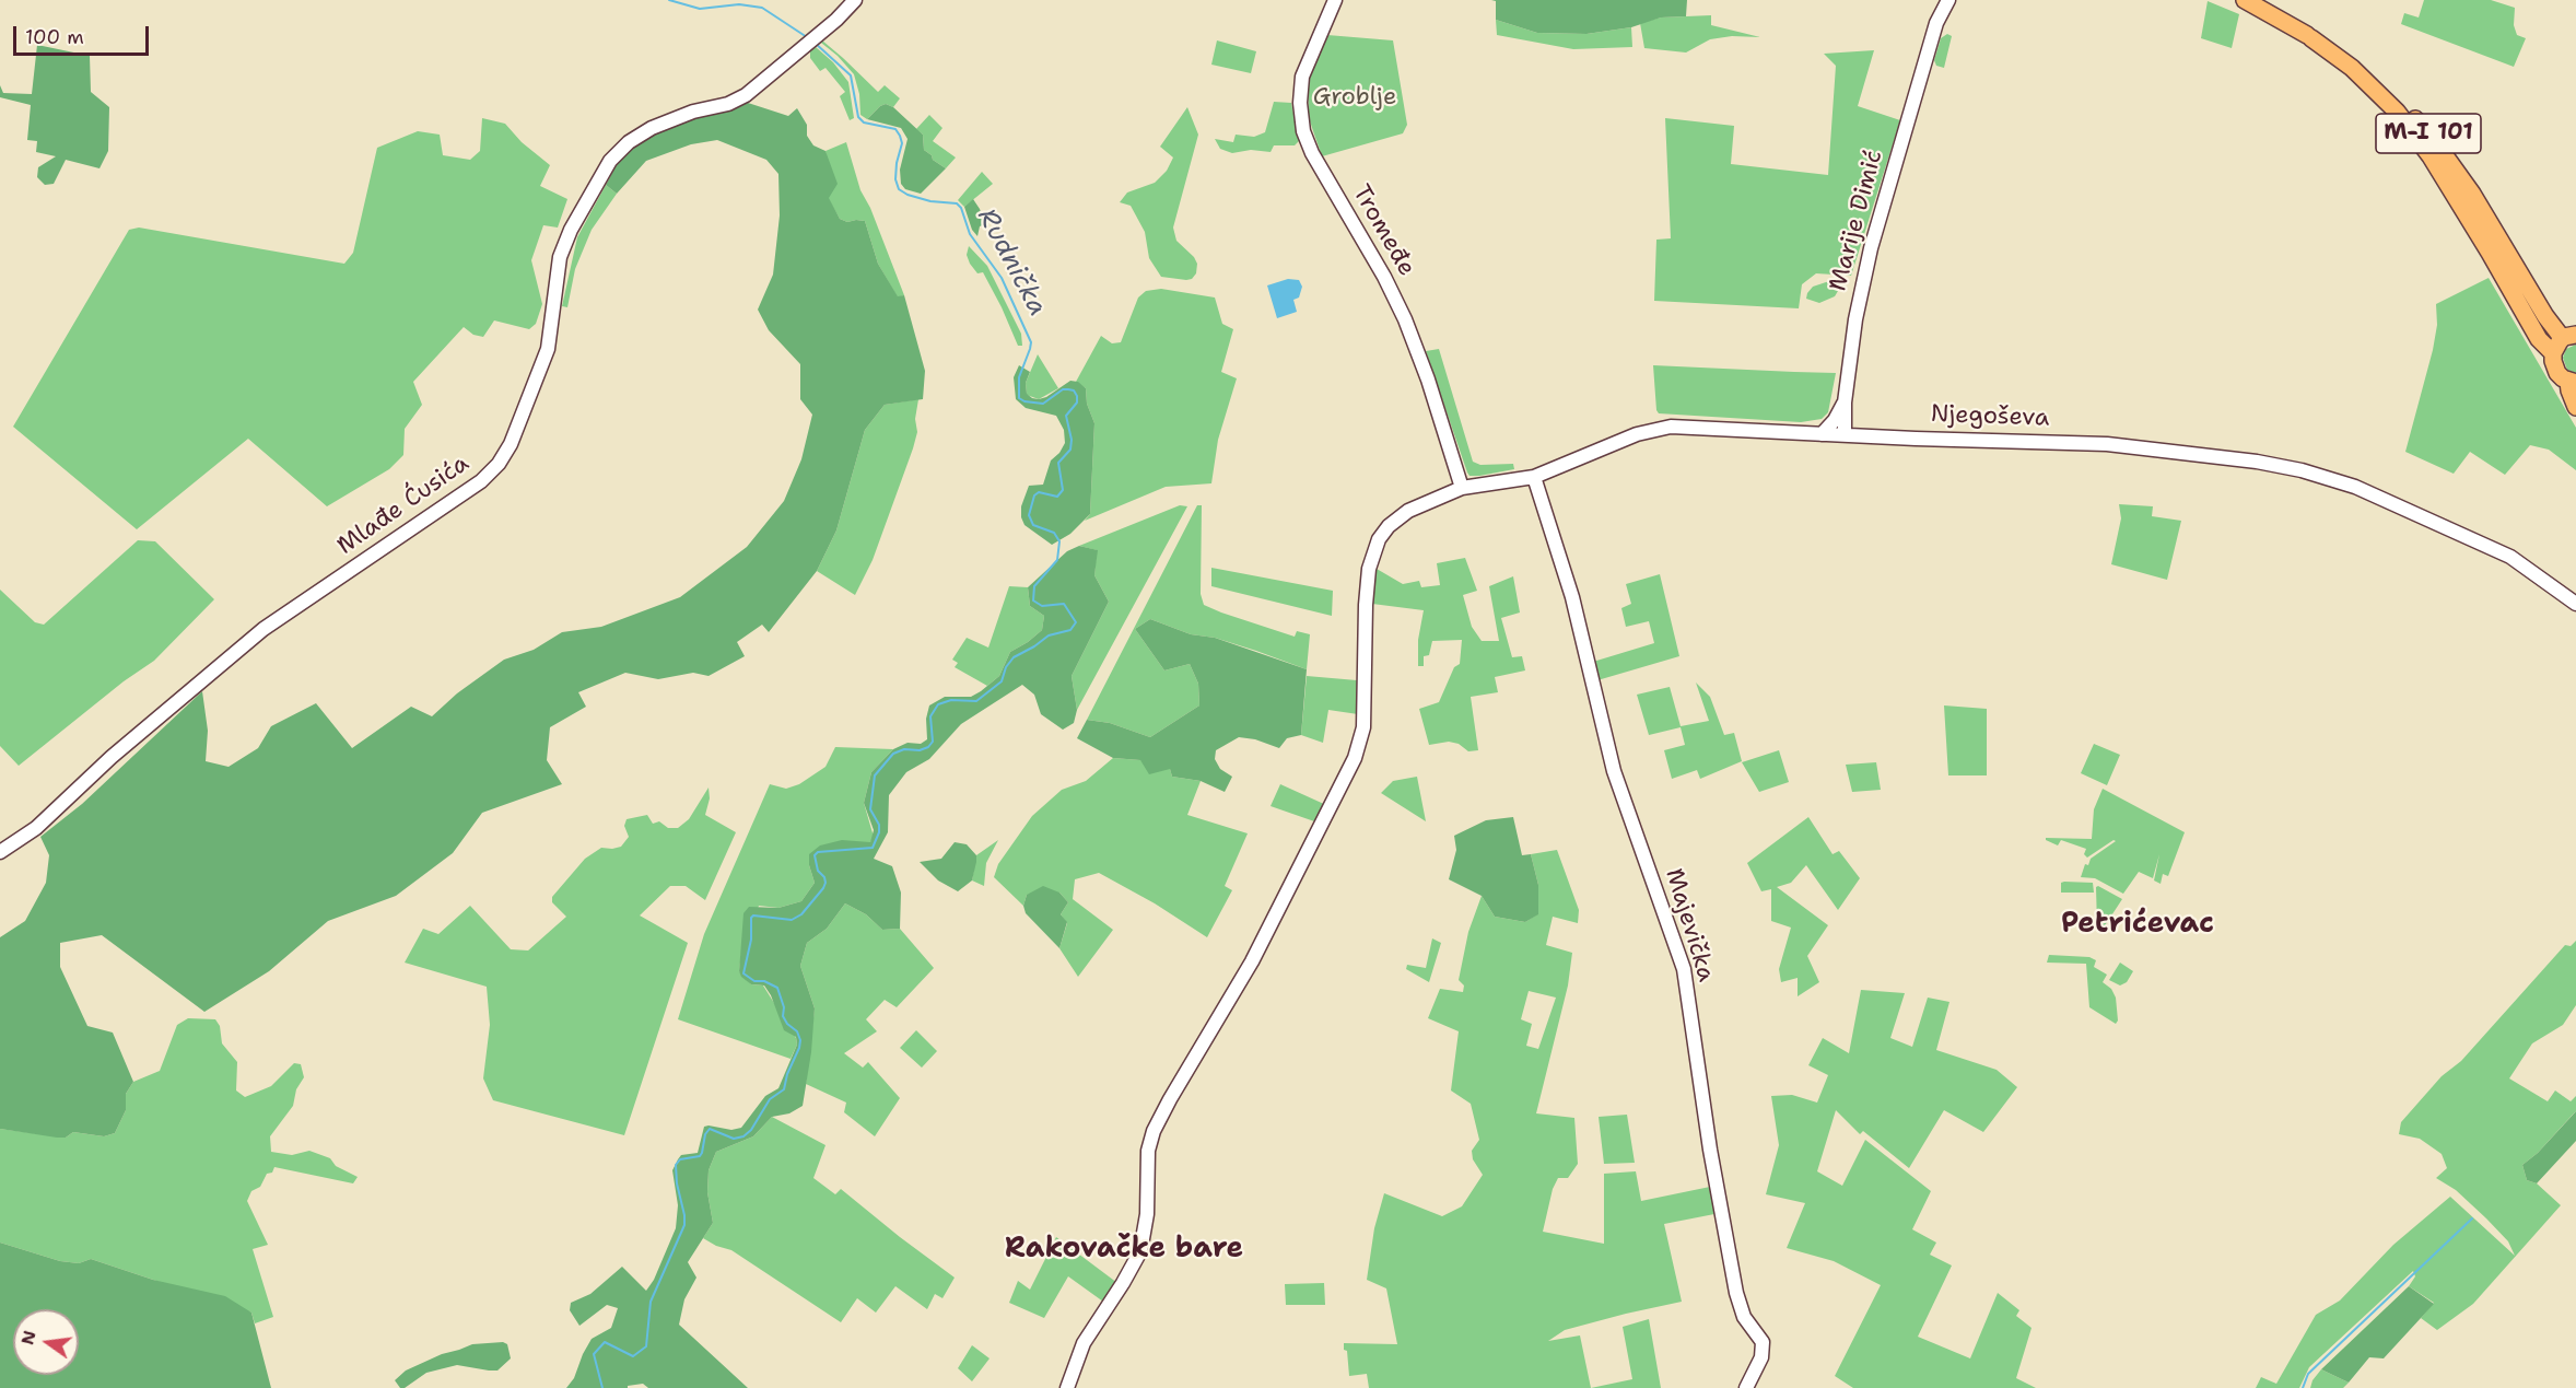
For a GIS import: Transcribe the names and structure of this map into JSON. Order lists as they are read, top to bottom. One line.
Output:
{"streets":{"main road":["M-I 101"],"street":["Marije Dimić","Tromeđe","Njegoševa","Mlađe Ćusića","Majevička"]},"crossings":[["Marije Dimić","Njegoševa"],["Tromeđe","Njegoševa"],["Njegoševa","Majevička"]],"districts":["Petrićevac","Rakovačke bare"],"water":["Rudnička"],"parks":["Groblje"],"scale_bar":"100 m","north":"left"}
